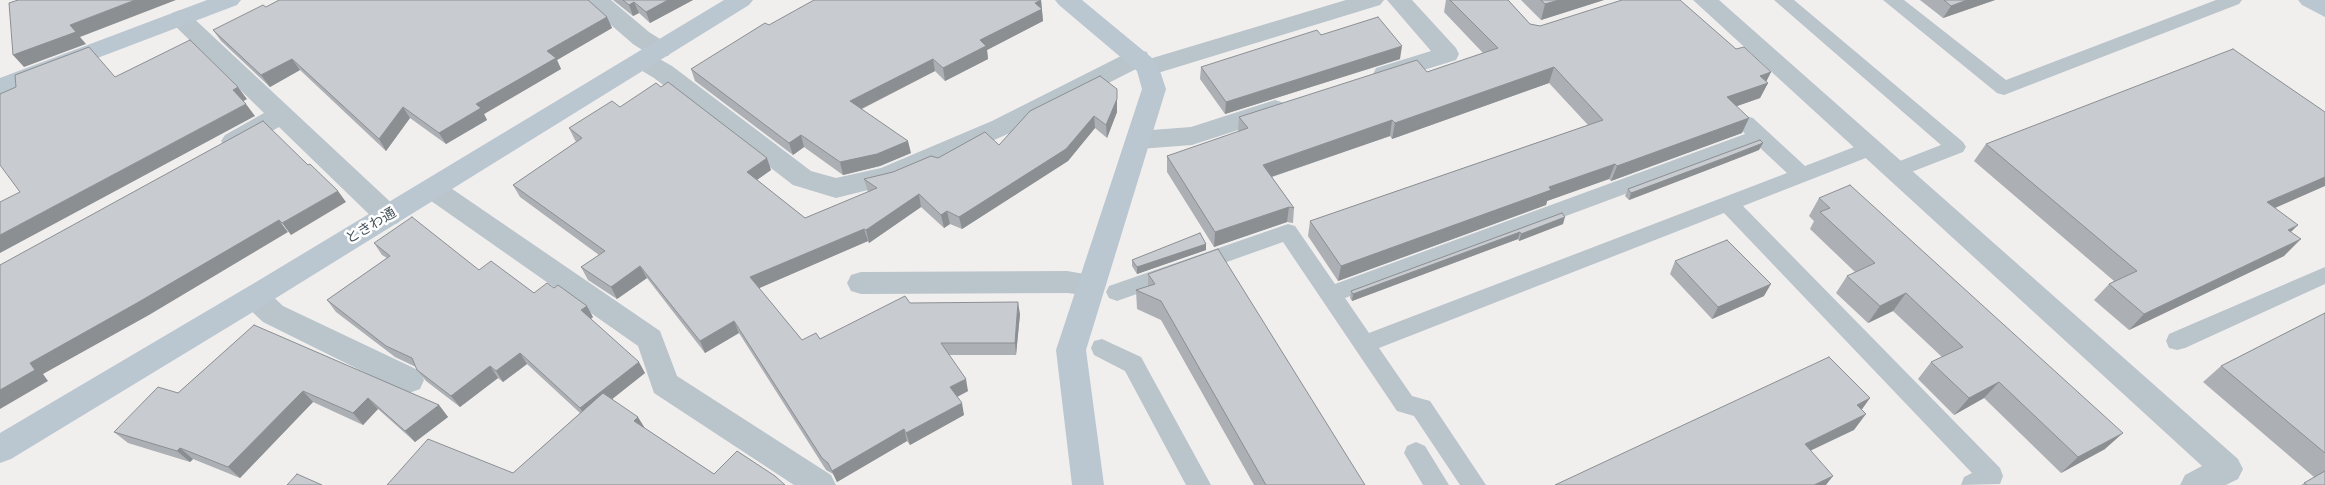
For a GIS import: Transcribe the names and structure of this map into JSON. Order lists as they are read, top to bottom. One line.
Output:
{"streets":{"street":["ときわ通"]}}
